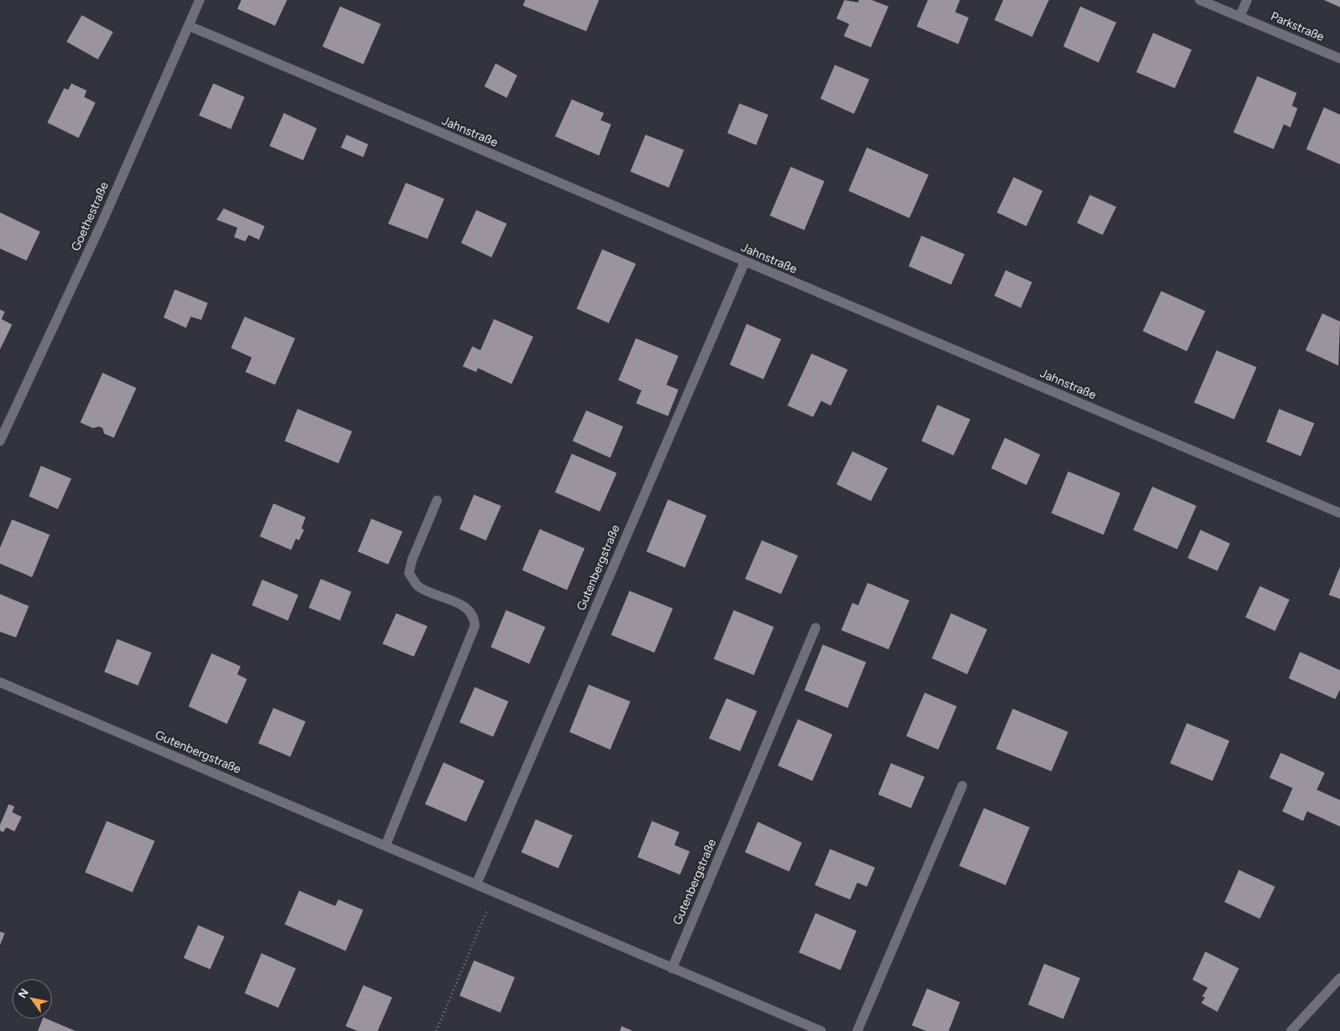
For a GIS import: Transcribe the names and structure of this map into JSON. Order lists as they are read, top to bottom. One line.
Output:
{"streets":{"street":["Parkstraße","Jahnstraße","Goethestraße","Gutenbergstraße"]},"crossings":[["Jahnstraße","Goethestraße"],["Jahnstraße","Gutenbergstraße"]],"north":"top left"}
